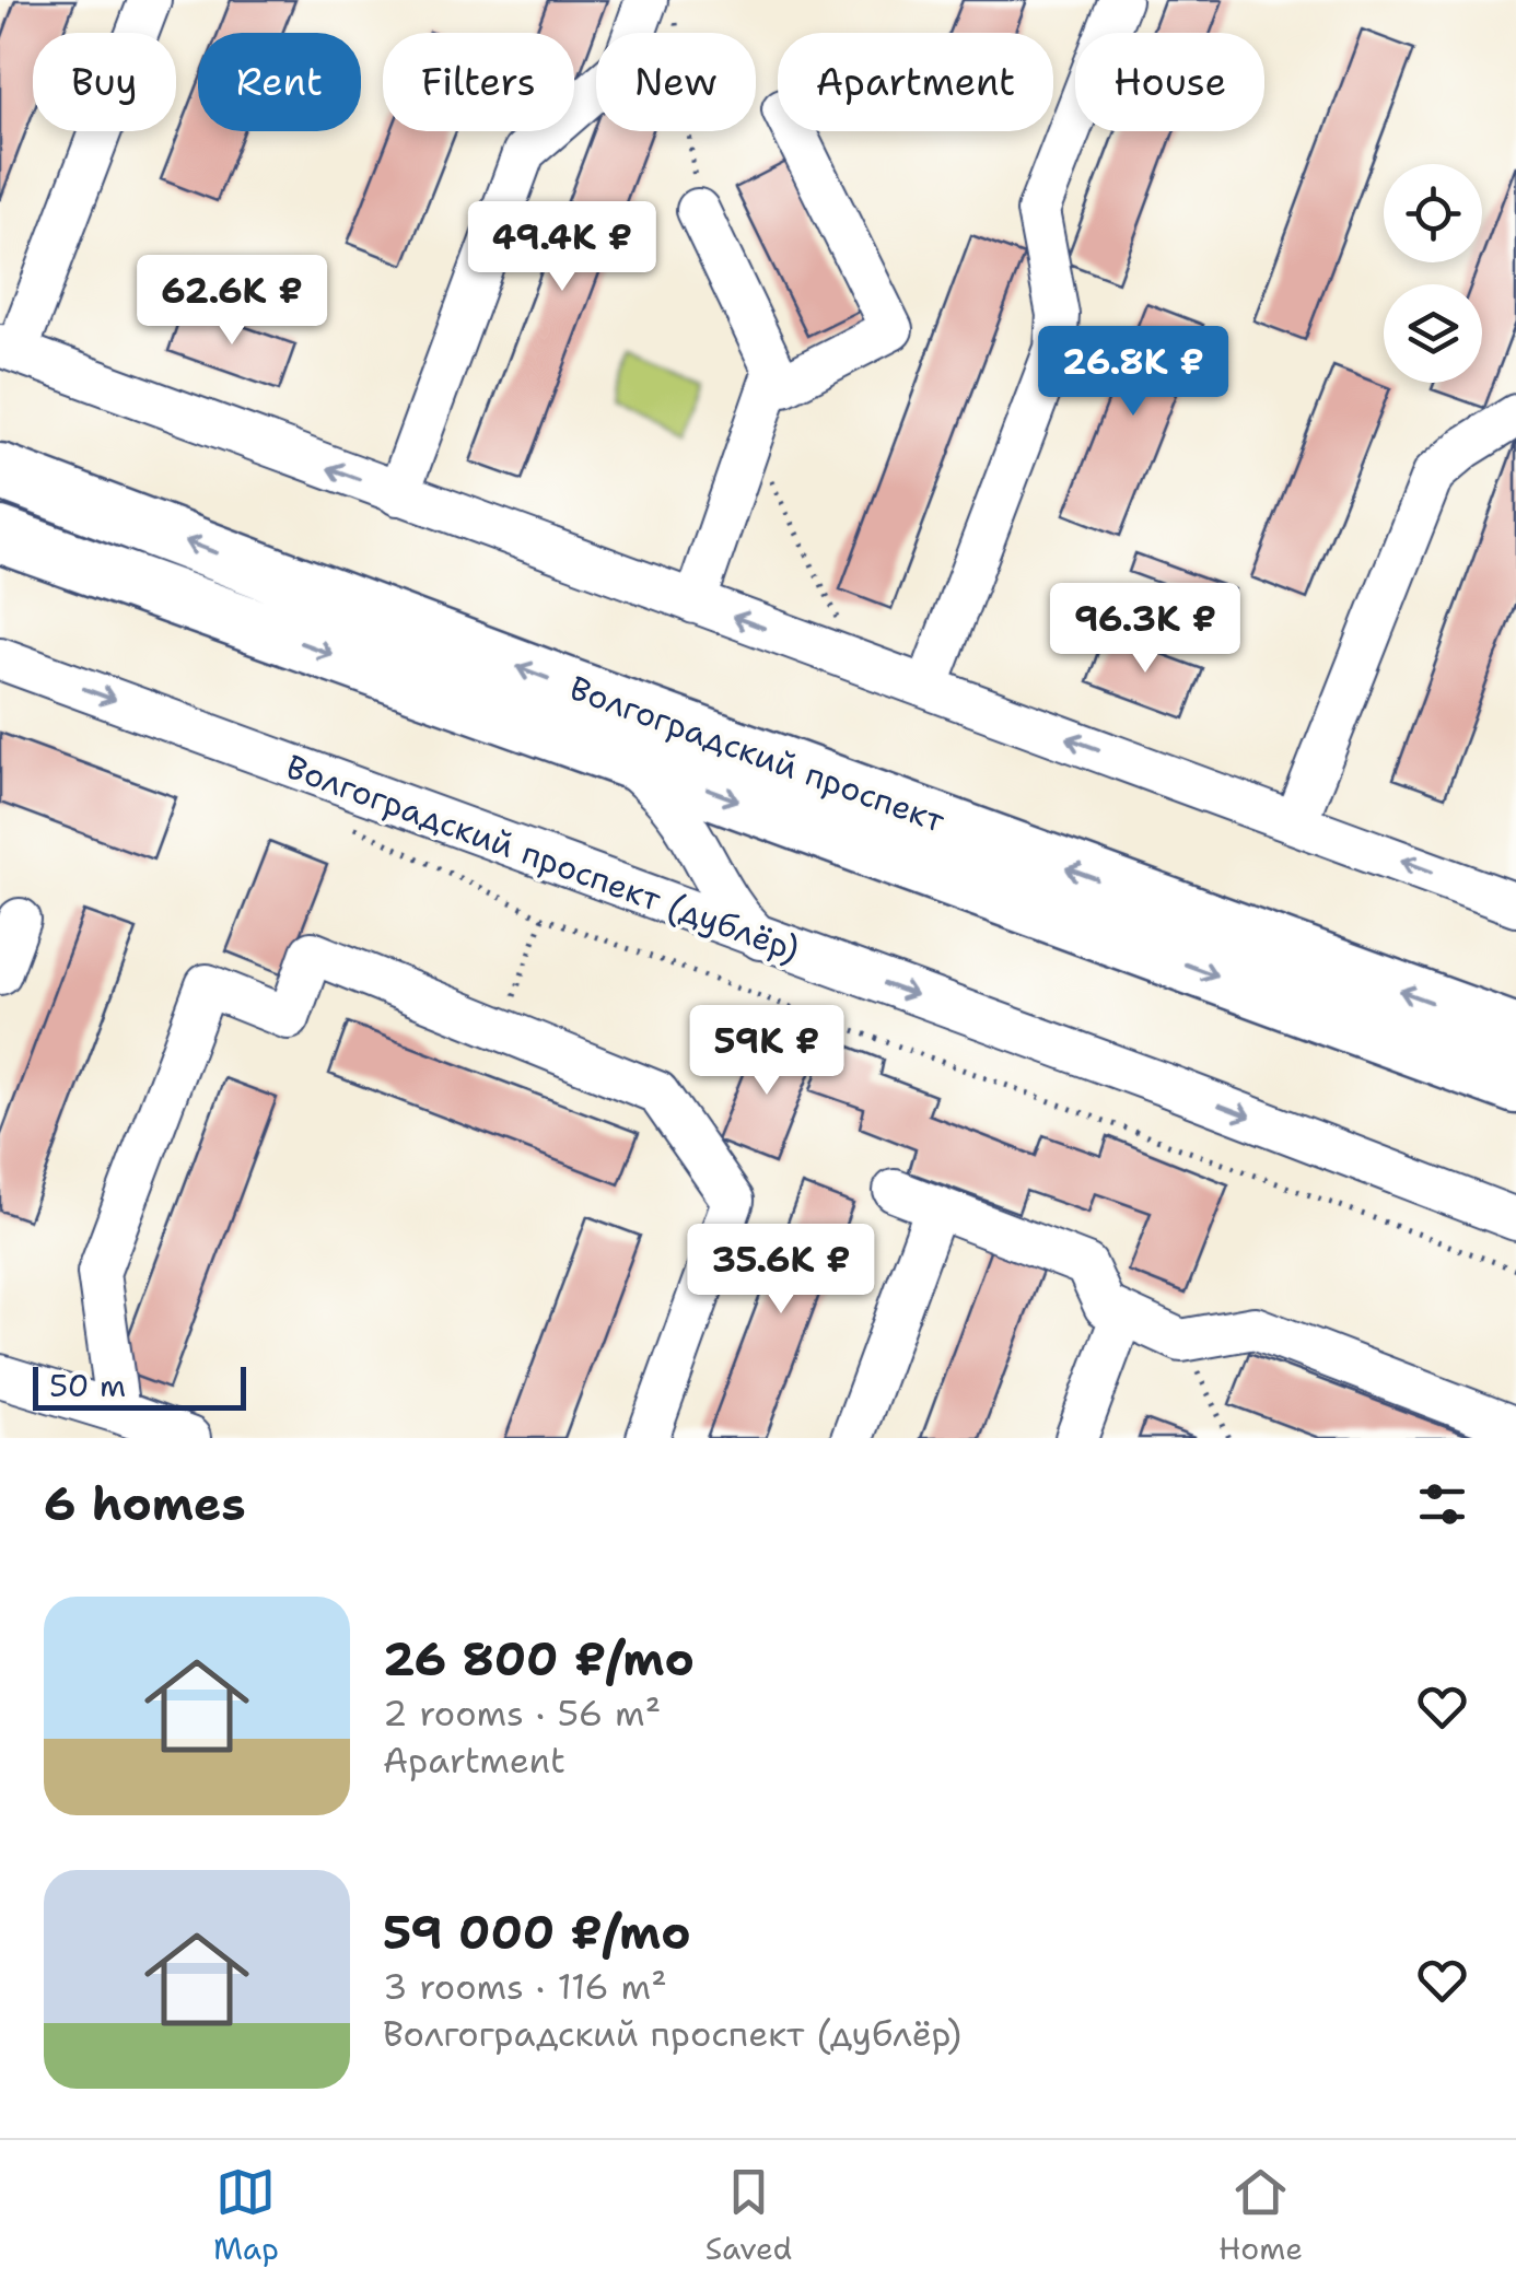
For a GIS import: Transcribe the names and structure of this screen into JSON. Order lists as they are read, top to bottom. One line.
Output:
{"streets":{"main road":["Волгоградский проспект"],"street":["Волгоградский проспект (дублёр)"]},"scale_bar":"50 m","page":{"chip":["Buy","Rent","Filters","New","Apartment","House"],"price":["49.4K ₽","62.6K ₽","26.8K ₽","96.3K ₽","59K ₽","35.6K ₽"],"scale":"50 m","heading":"6 homes","list":[{"name":"26 800 ₽/mo","note":"2 rooms · 56 m² · Apartment"},{"name":"59 000 ₽/mo","note":"3 rooms · 116 m² · Волгоградский проспект (дублёр)"}],"tabs":["Map","Saved","Home"]}}
